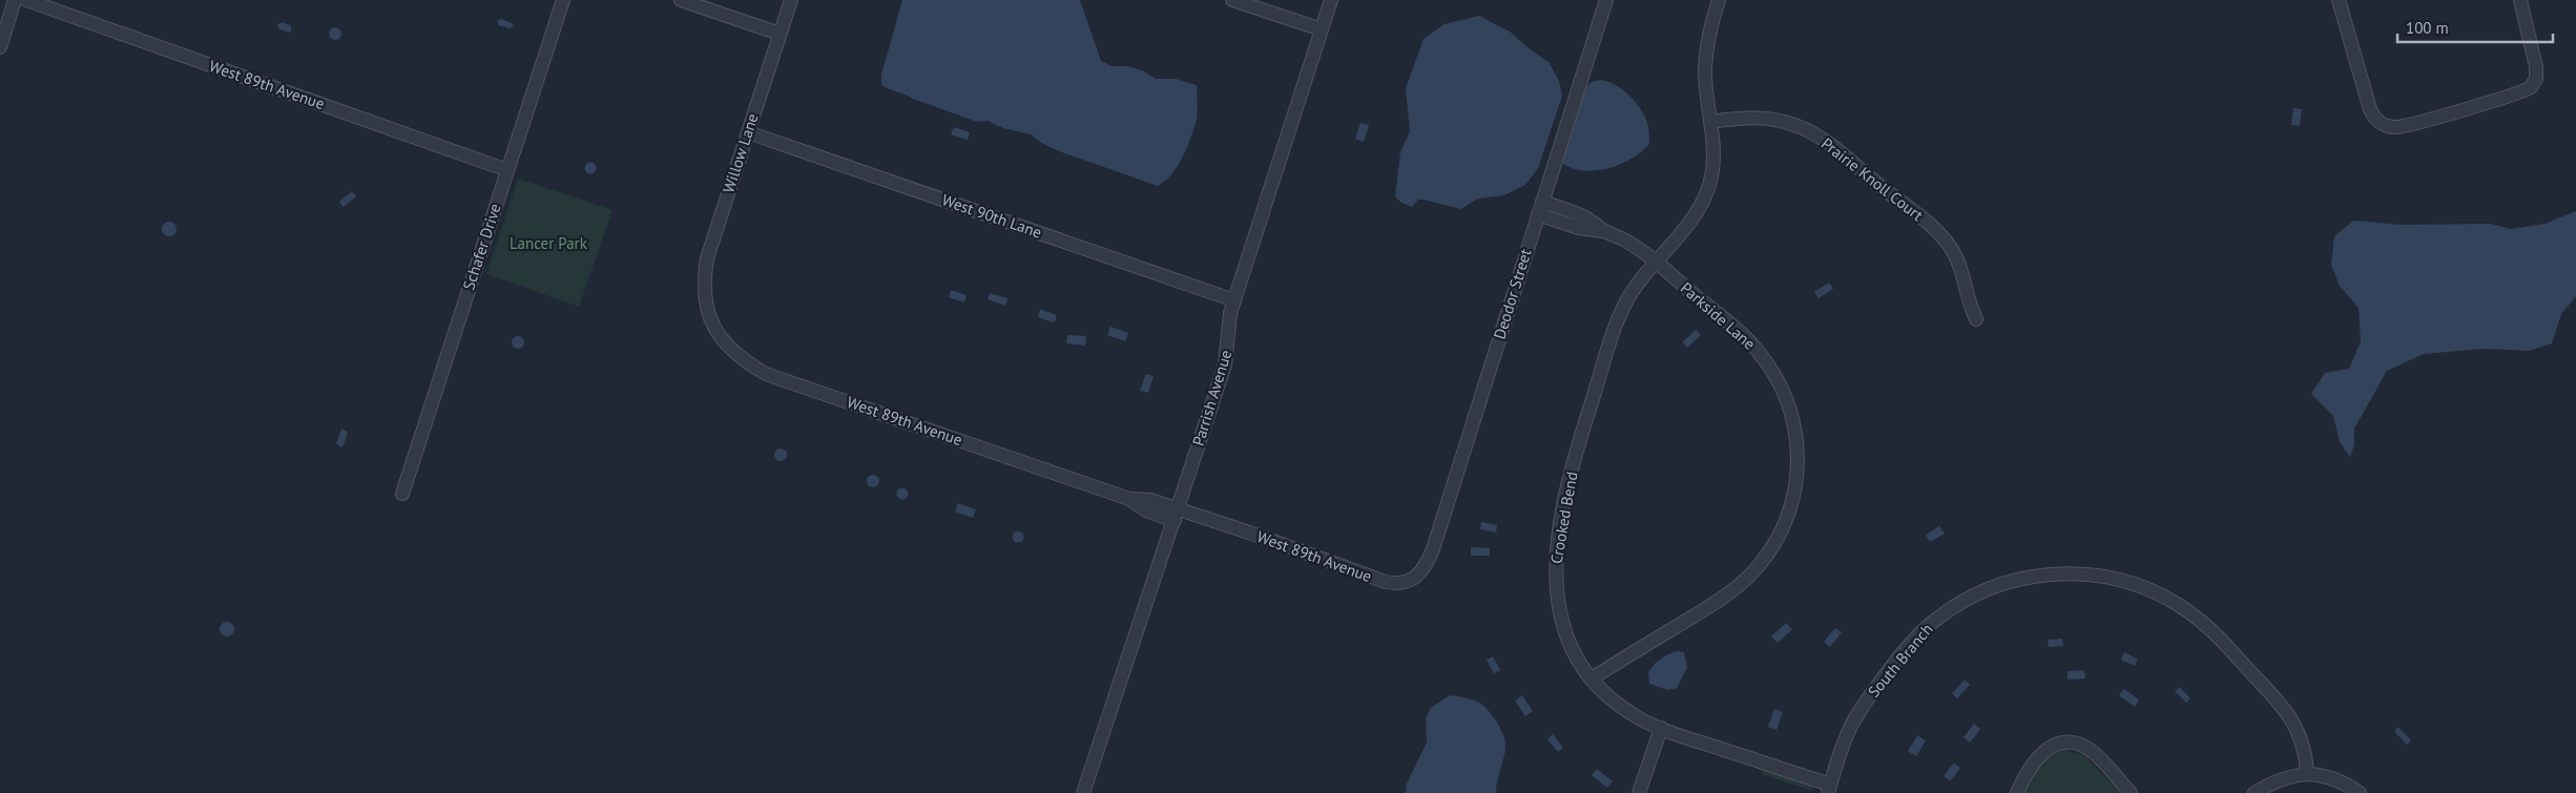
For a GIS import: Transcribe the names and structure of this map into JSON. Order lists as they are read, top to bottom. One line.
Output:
{"streets":{"street":["West 89th Avenue","Willow Lane","Prairie Knoll Court","West 90th Lane","Schafer Drive","Deodor Street","Parkside Lane","Parrish Avenue","Crooked Bend","South Branch"]},"crossings":[["West 89th Avenue","Willow Lane"],["West 89th Avenue","Schafer Drive"],["West 89th Avenue","Deodor Street"],["West 89th Avenue","Parrish Avenue"],["Willow Lane","West 90th Lane"],["Prairie Knoll Court","Crooked Bend"],["West 90th Lane","Parrish Avenue"],["Deodor Street","Parkside Lane"],["Parkside Lane","Crooked Bend"],["Crooked Bend","South Branch"]],"parks":["Lancer Park"],"scale_bar":"100 m"}
